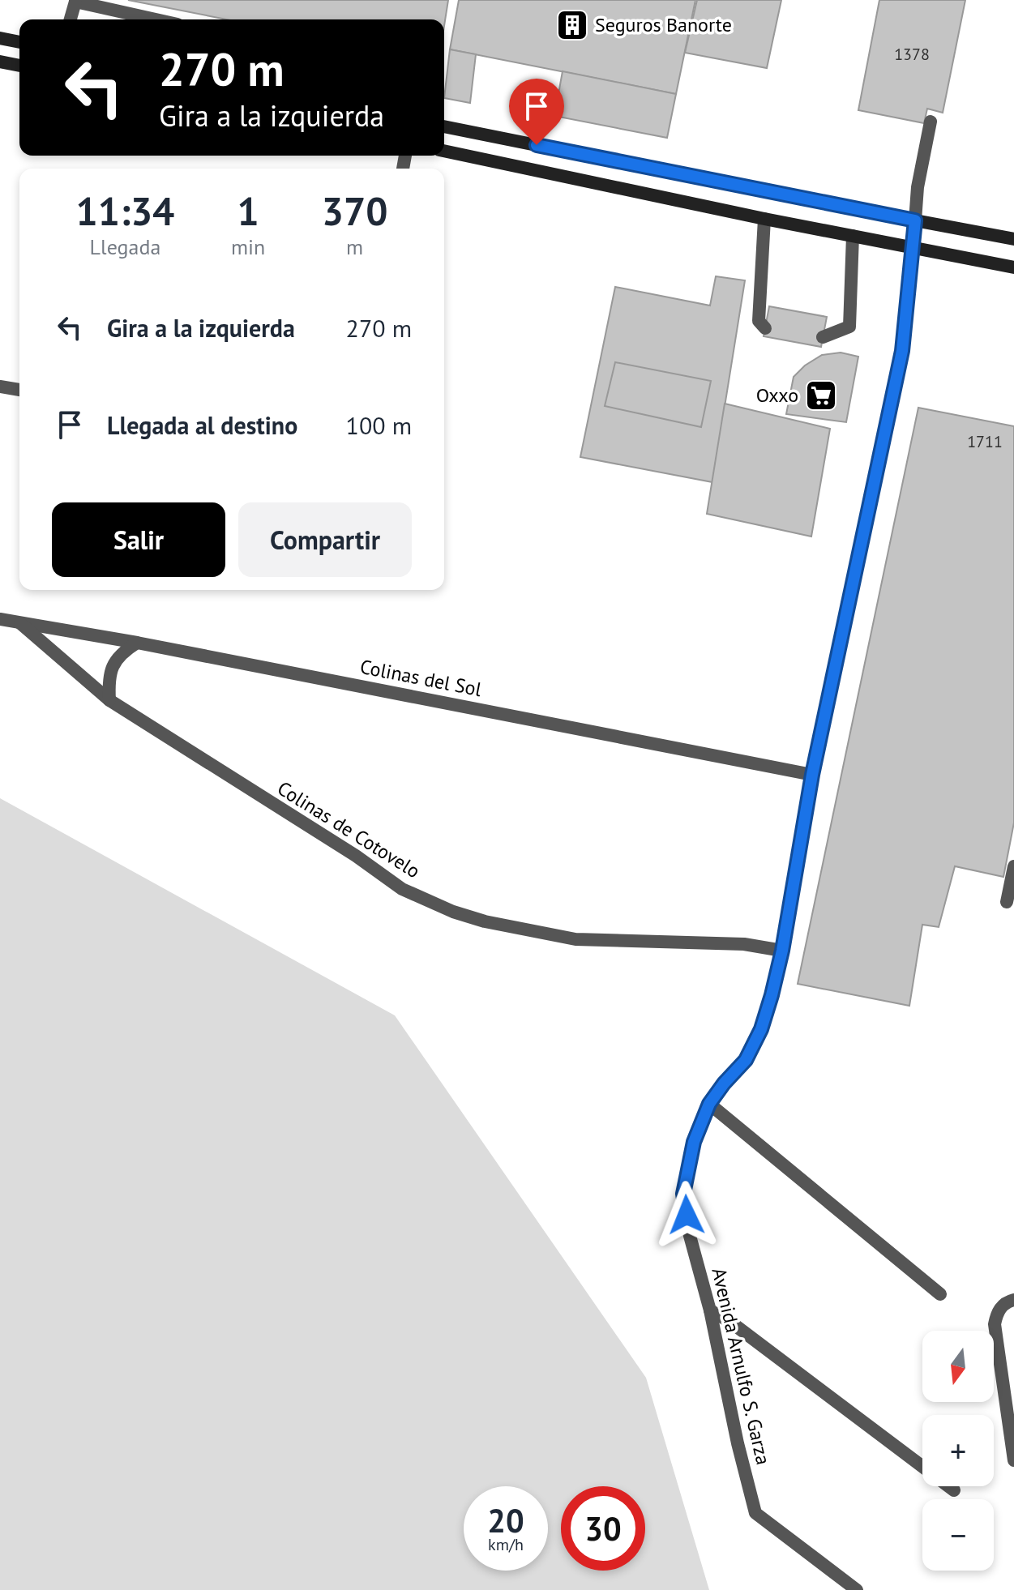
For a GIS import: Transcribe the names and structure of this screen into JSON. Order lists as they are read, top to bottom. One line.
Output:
{"streets":{"street":["Colinas del Sol","Colinas de Cotovelo","Avenida Arnulfo S. Garza"]},"crossings":[["Colinas del Sol","Colinas de Cotovelo"],["Colinas del Sol","Avenida Arnulfo S. Garza"],["Colinas de Cotovelo","Avenida Arnulfo S. Garza"]],"places":{"building":["Seguros Banorte"],"supermarket":["Oxxo"]},"house_numbers":["1378","1711"],"north":"bottom","page":{"turn":["270 m","Gira a la izquierda"],"eta":["11:34","Llegada","1","min","370","m"],"list":[{"name":"Gira a la izquierda","value":"270 m"},{"name":"Llegada al destino","value":"100 m"}],"buttons":["Salir","Compartir"],"map_buttons":["+","−"],"speed":"20 km/h","limit":"30"}}
